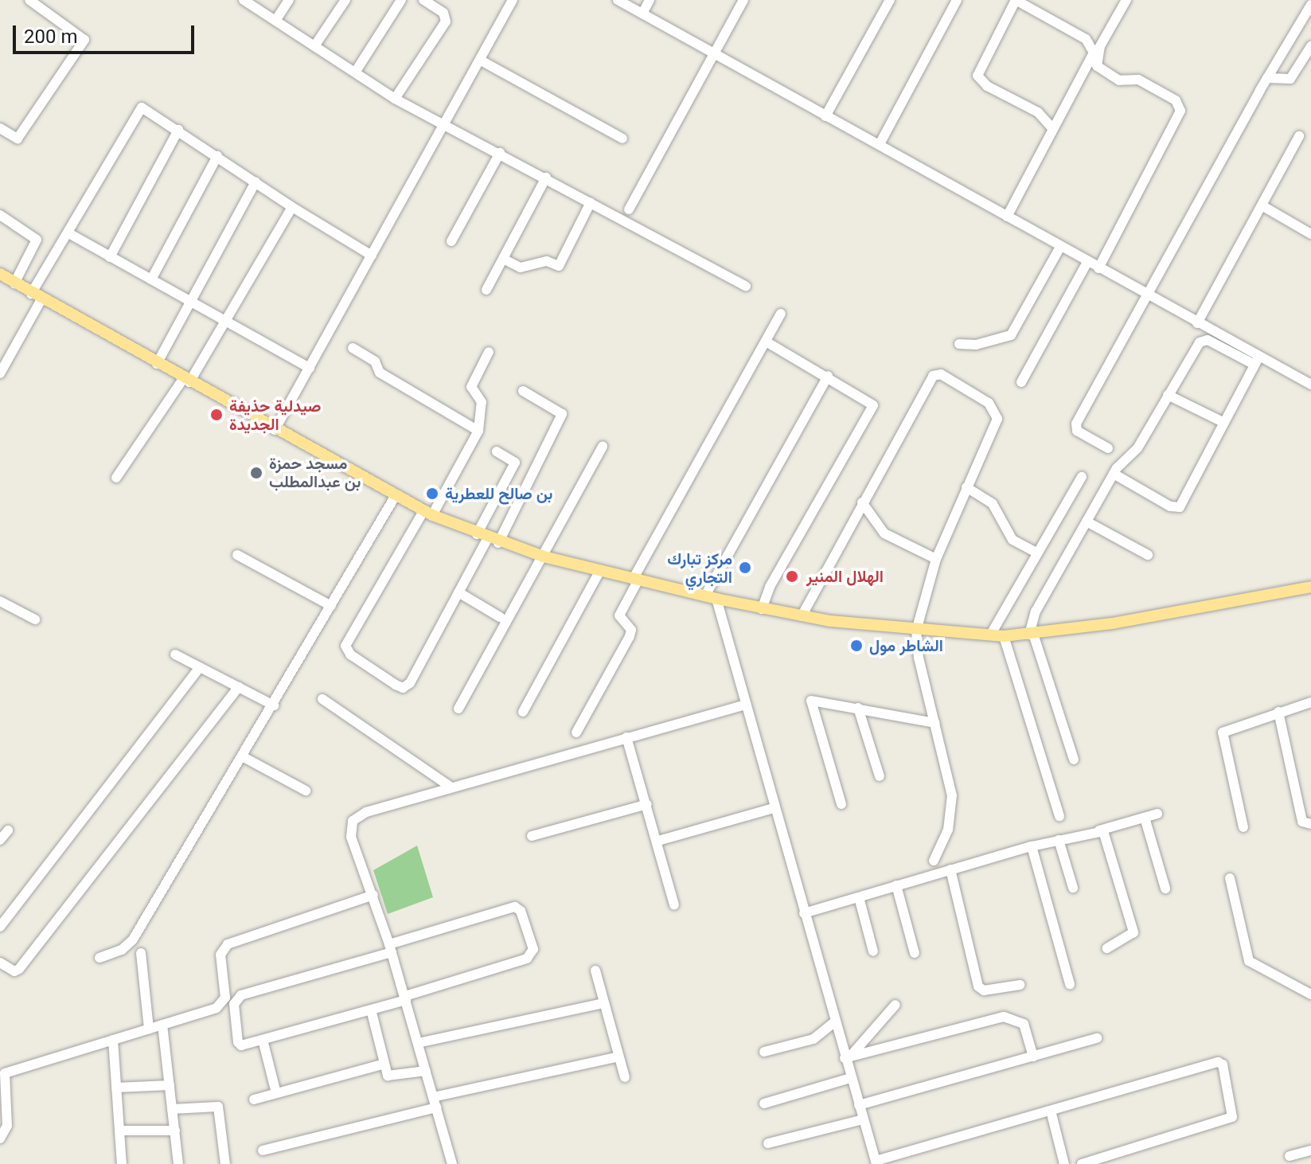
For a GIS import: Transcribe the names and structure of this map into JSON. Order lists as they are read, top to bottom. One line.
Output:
{"places":["صيدلية حذيفة الجديدة","مسجد حمزة بن عبدالمطلب","بن صالح للعطرية","مركز تبارك التجاري","الهلال المنير","الشاطر مول"],"scale_bar":"200 m"}
